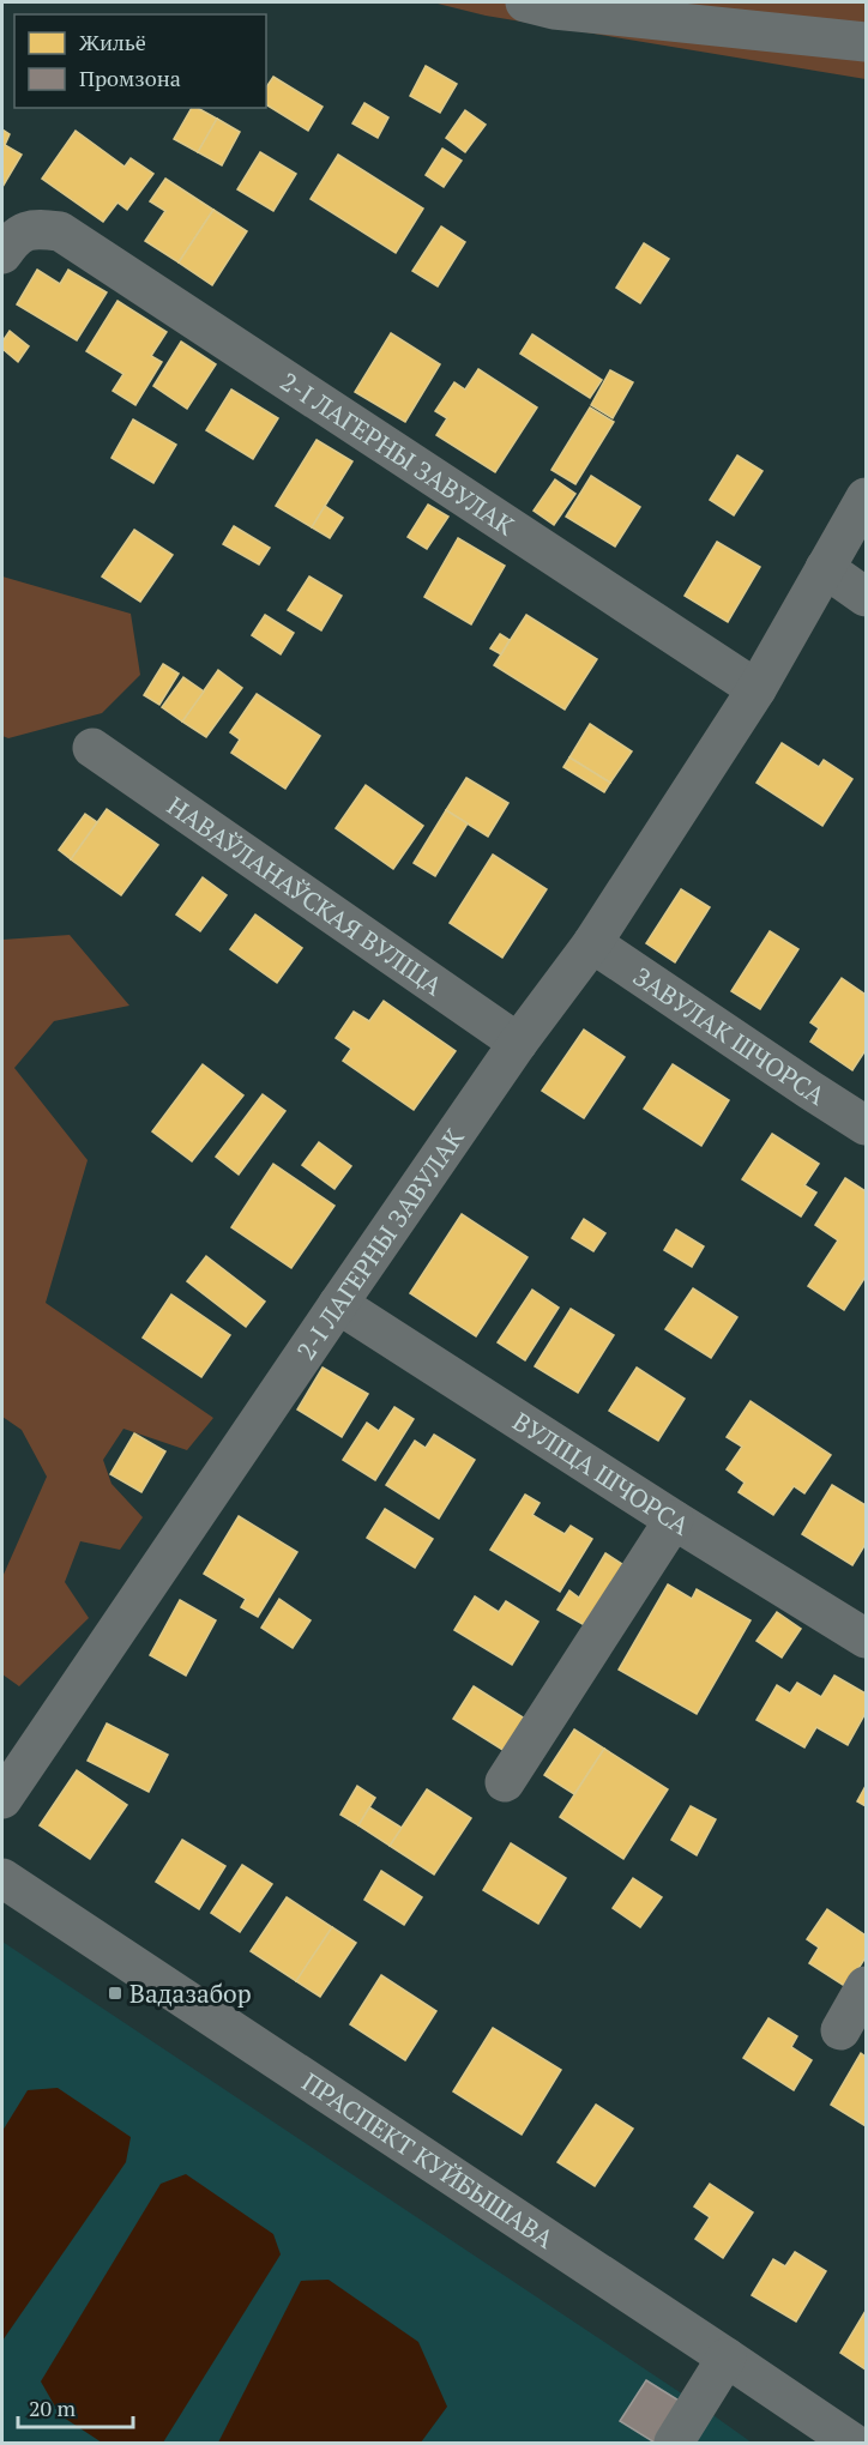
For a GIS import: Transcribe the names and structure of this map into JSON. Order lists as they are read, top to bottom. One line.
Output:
{"streets":{"street":["2-І ЛАГЕРНЫ ЗАВУЛАК","НАВАЎЛАНАЎСКАЯ ВУЛІЦА","ЗАВУЛАК ШЧОРСА","ВУЛІЦА ШЧОРСА","ПРАСПЕКТ КУЙБЫШАВА"]},"crossings":[["2-І ЛАГЕРНЫ ЗАВУЛАК","НАВАЎЛАНАЎСКАЯ ВУЛІЦА"],["2-І ЛАГЕРНЫ ЗАВУЛАК","ЗАВУЛАК ШЧОРСА"],["2-І ЛАГЕРНЫ ЗАВУЛАК","ВУЛІЦА ШЧОРСА"]],"places":{"transit":["Вадазабор"]},"legend":["Жильё","Промзона"],"scale_bar":"20 m"}
